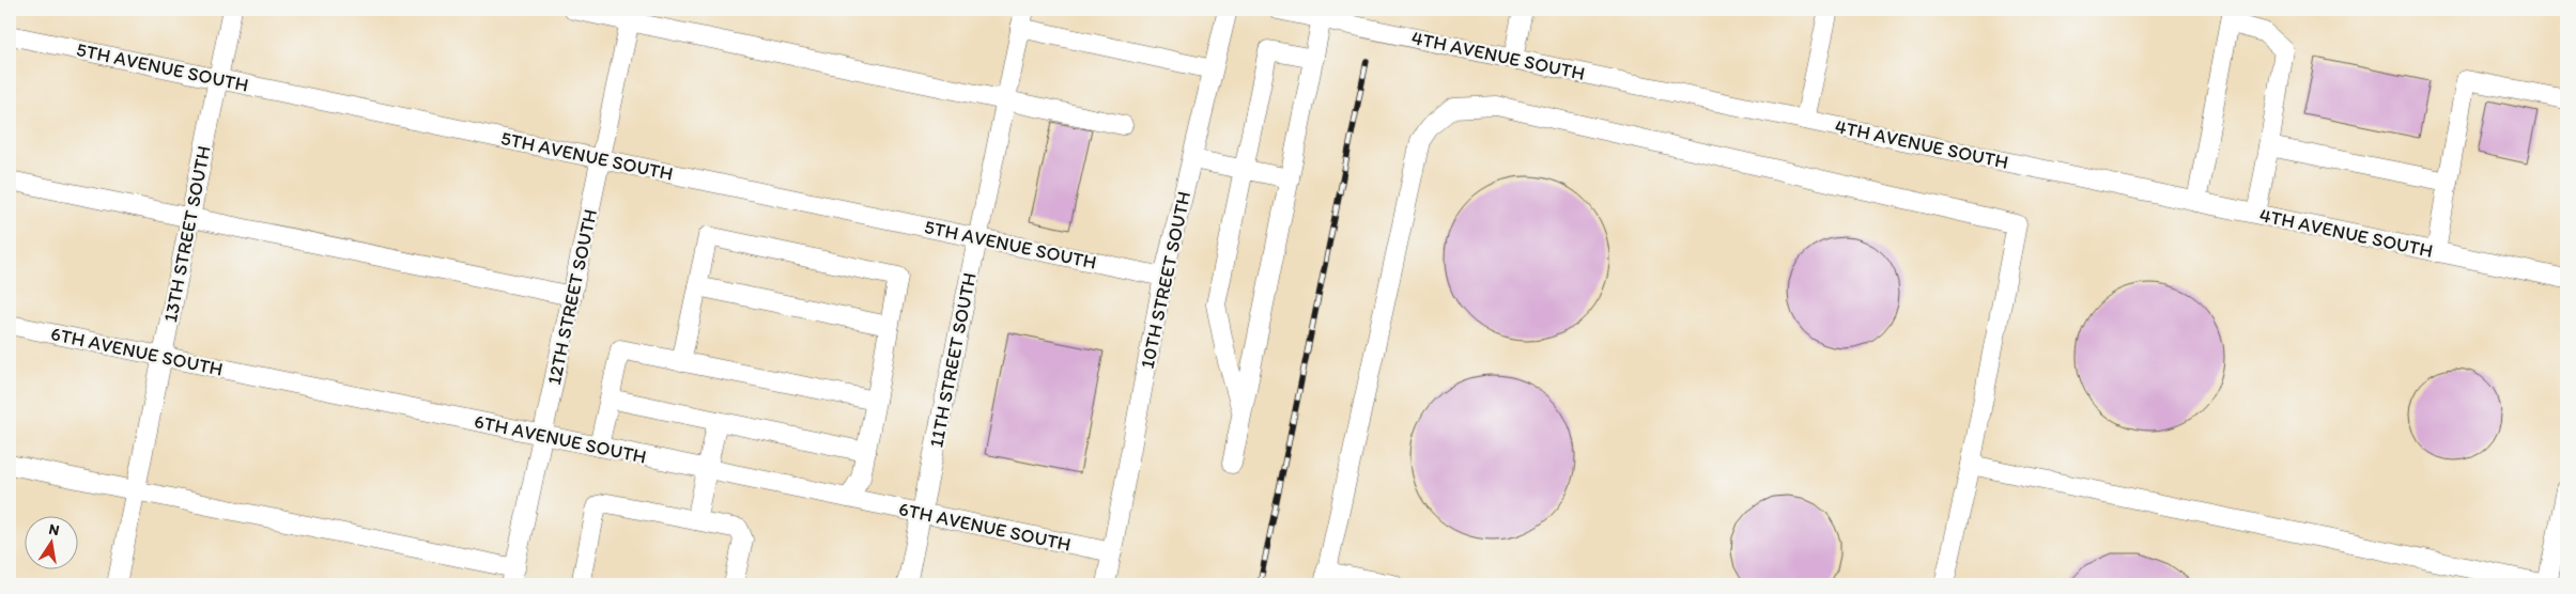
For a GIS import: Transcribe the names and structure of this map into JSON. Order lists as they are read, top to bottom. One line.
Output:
{"streets":{"street":["4TH AVENUE SOUTH","5TH AVENUE SOUTH","13TH STREET SOUTH","10TH STREET SOUTH","12TH STREET SOUTH","6TH AVENUE SOUTH","11TH STREET SOUTH"]},"crossings":[["5TH AVENUE SOUTH","13TH STREET SOUTH"],["5TH AVENUE SOUTH","10TH STREET SOUTH"],["5TH AVENUE SOUTH","12TH STREET SOUTH"],["5TH AVENUE SOUTH","11TH STREET SOUTH"],["13TH STREET SOUTH","6TH AVENUE SOUTH"],["10TH STREET SOUTH","6TH AVENUE SOUTH"],["12TH STREET SOUTH","6TH AVENUE SOUTH"],["6TH AVENUE SOUTH","11TH STREET SOUTH"]],"north":"top"}
